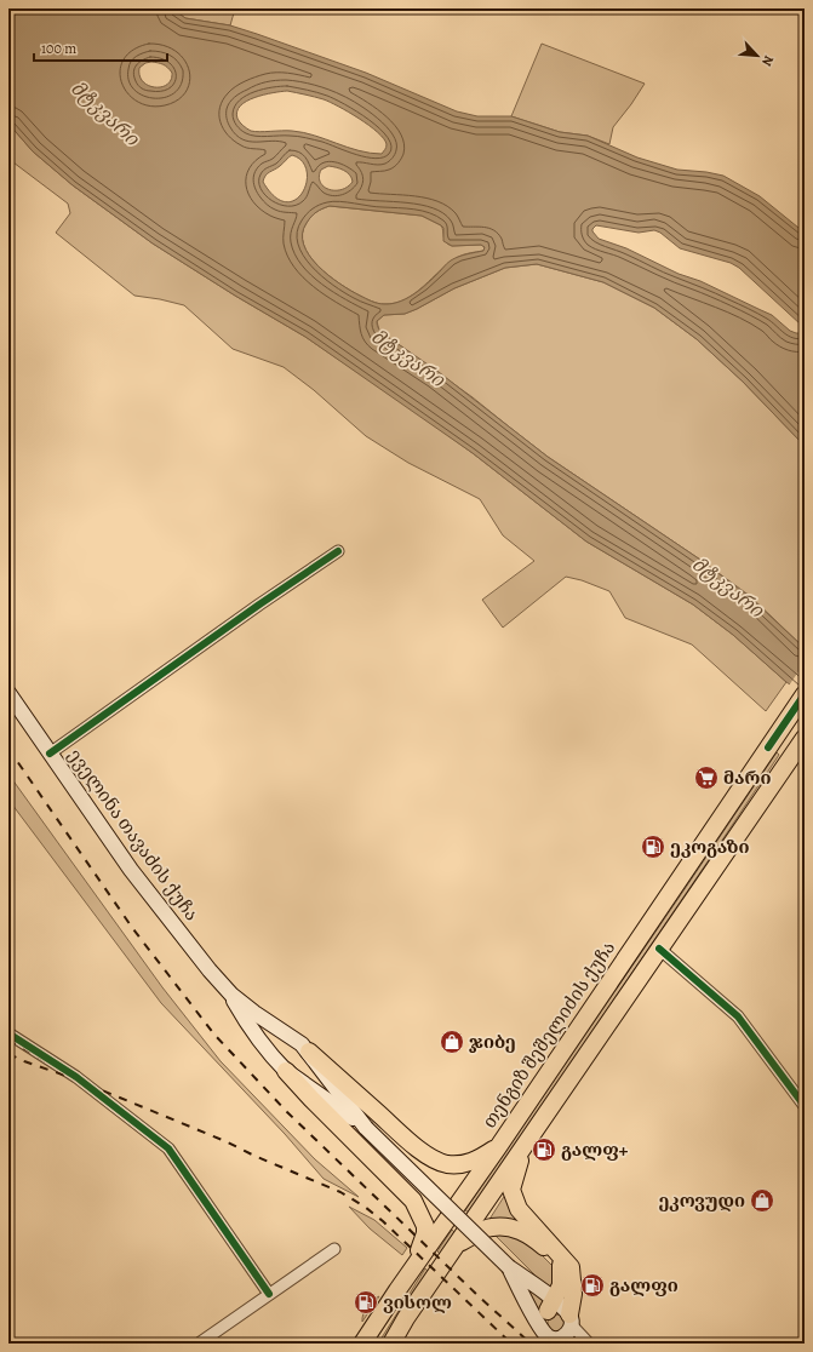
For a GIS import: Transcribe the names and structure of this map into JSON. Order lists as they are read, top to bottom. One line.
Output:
{"streets":{"main road":["ეველინა თავაძის ქუჩა","თენგიზ შეშელიძის ქუჩა"]},"water":["მტკვარი"],"places":{"supermarket":["მარი"],"fuel station":["ეკოგაზი","გალფ+","გალფი","ვისოლ"],"shop":["ჯიბე","ეკოვუდი"]},"scale_bar":"100 m","north":"bottom right"}
